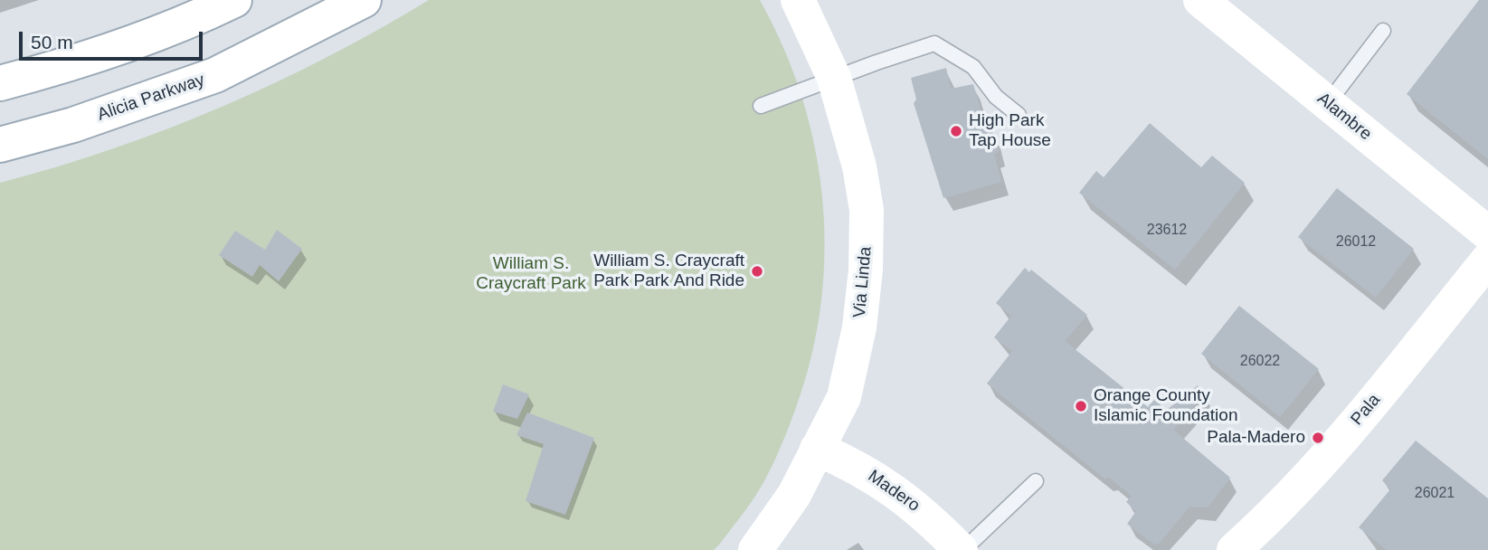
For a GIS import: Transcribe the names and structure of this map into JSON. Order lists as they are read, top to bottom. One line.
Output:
{"streets":{"street":["Alicia Parkway","Alambre","Via Linda","Pala","Madero"]},"crossings":[["Via Linda","Madero"]],"parks":["William S. Craycraft Park"],"places":["High Park Tap House","William S. Craycraft Park Park And Ride","Orange County Islamic Foundation","Pala-Madero"],"house_numbers":["23612","26012","26022","26021"],"scale_bar":"50 m"}
